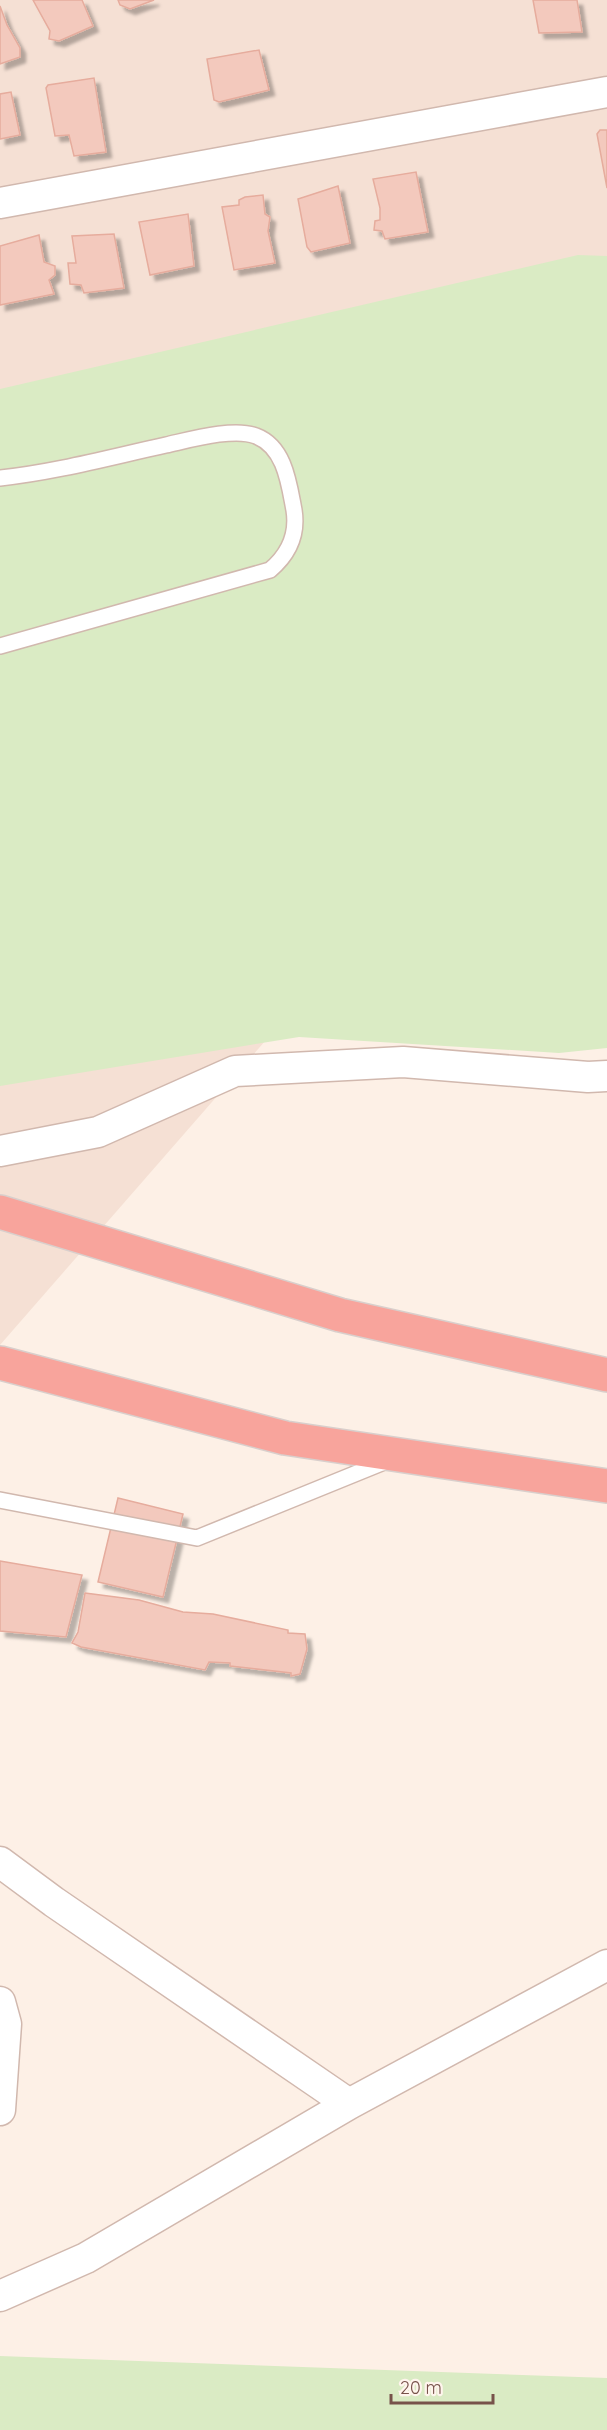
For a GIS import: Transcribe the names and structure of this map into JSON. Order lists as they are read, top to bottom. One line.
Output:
{"scale_bar":"20 m"}
